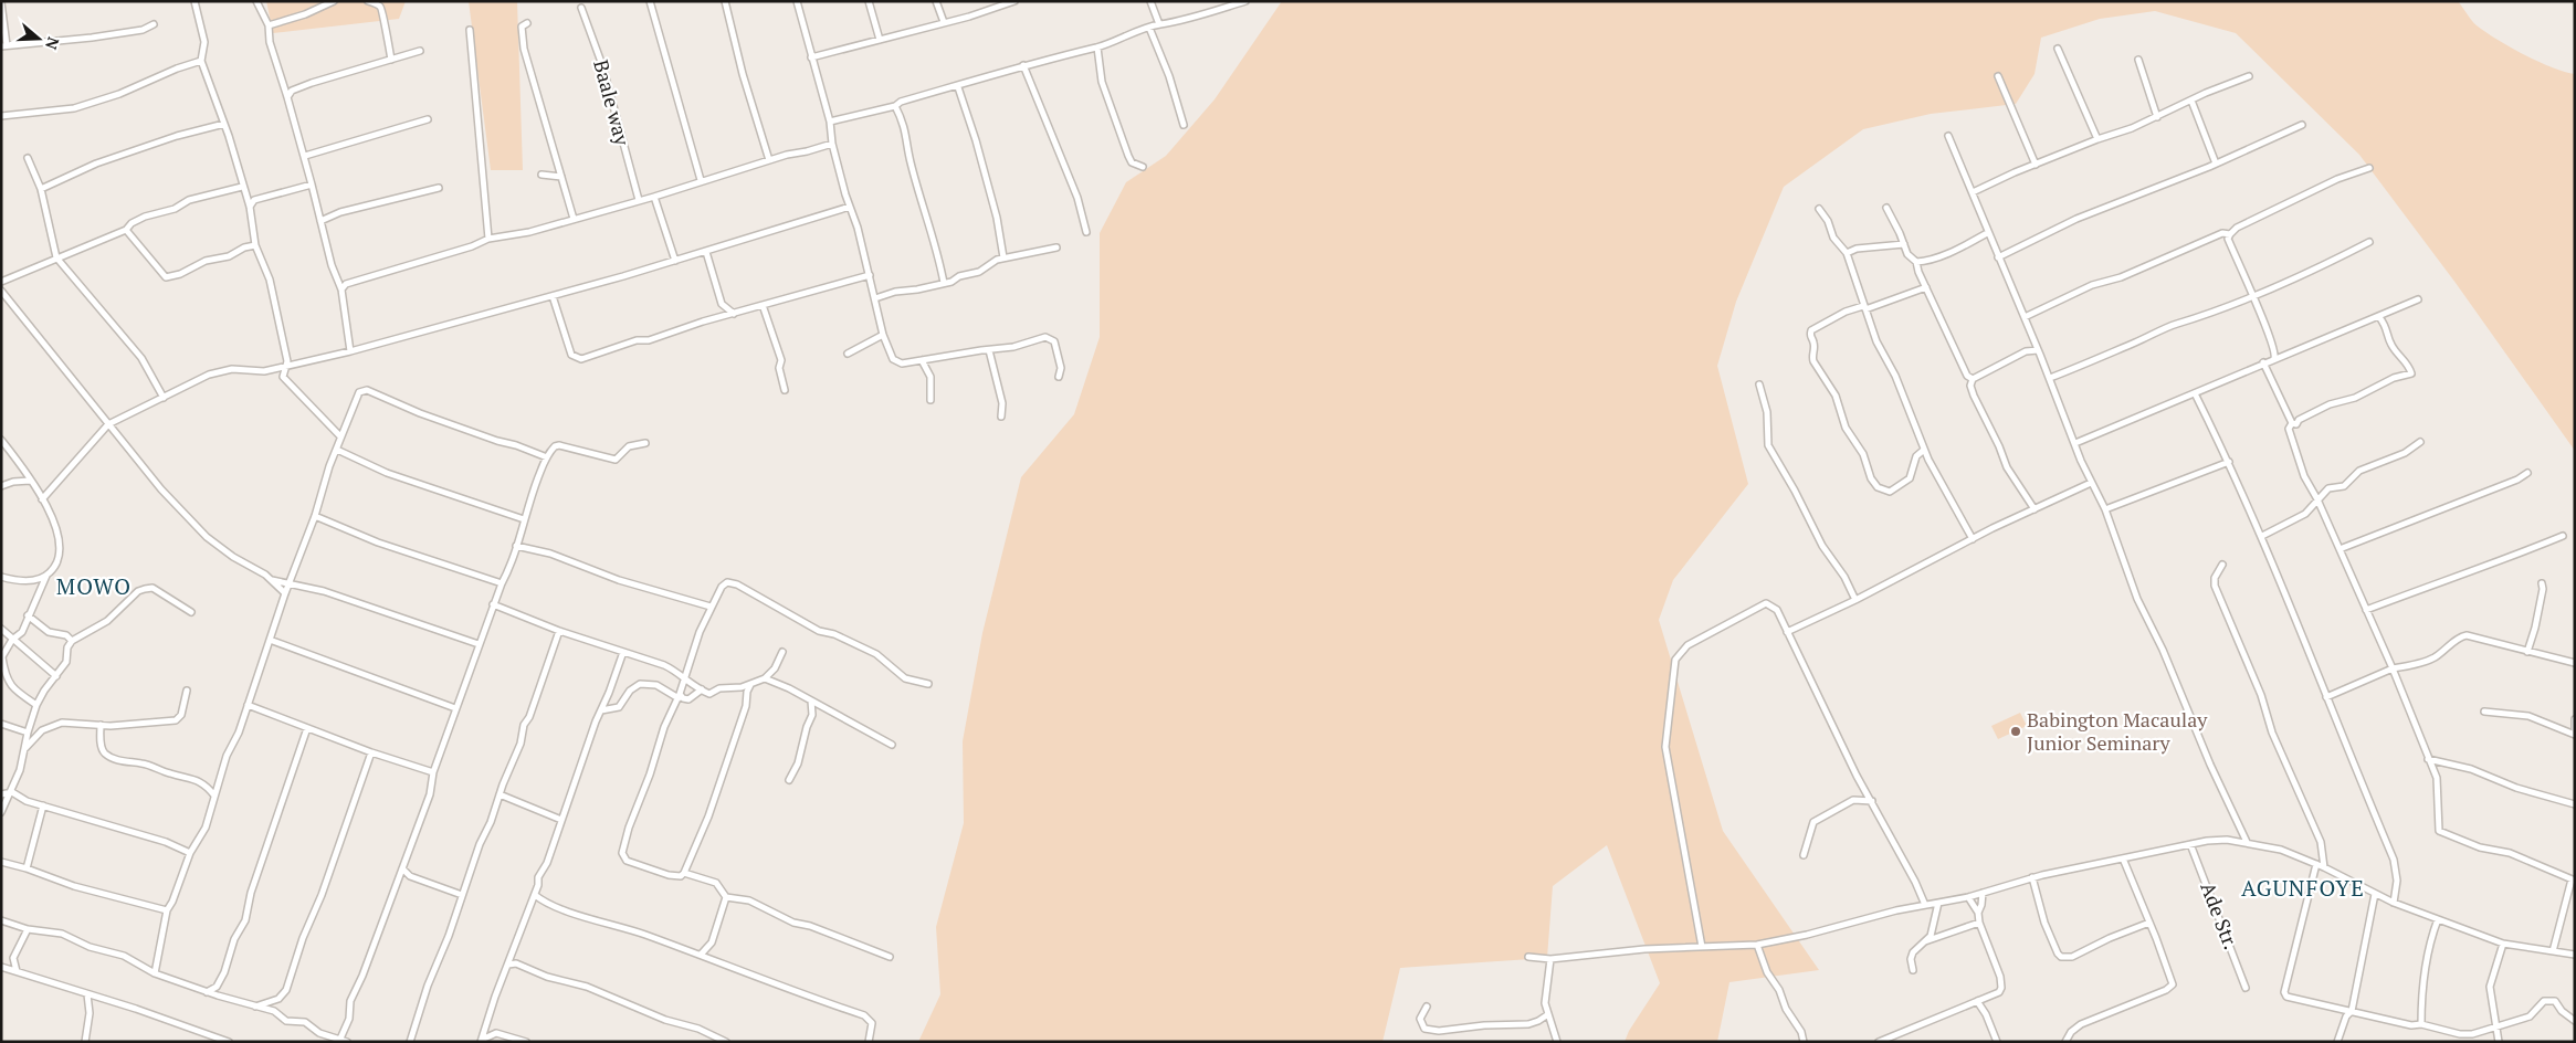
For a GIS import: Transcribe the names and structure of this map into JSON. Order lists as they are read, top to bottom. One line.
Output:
{"streets":{"street":["Baale way","Ade Str."]},"districts":["MOWO","AGUNFOYE"],"places":["Babington Macaulay Junior Seminary"],"north":"right"}
